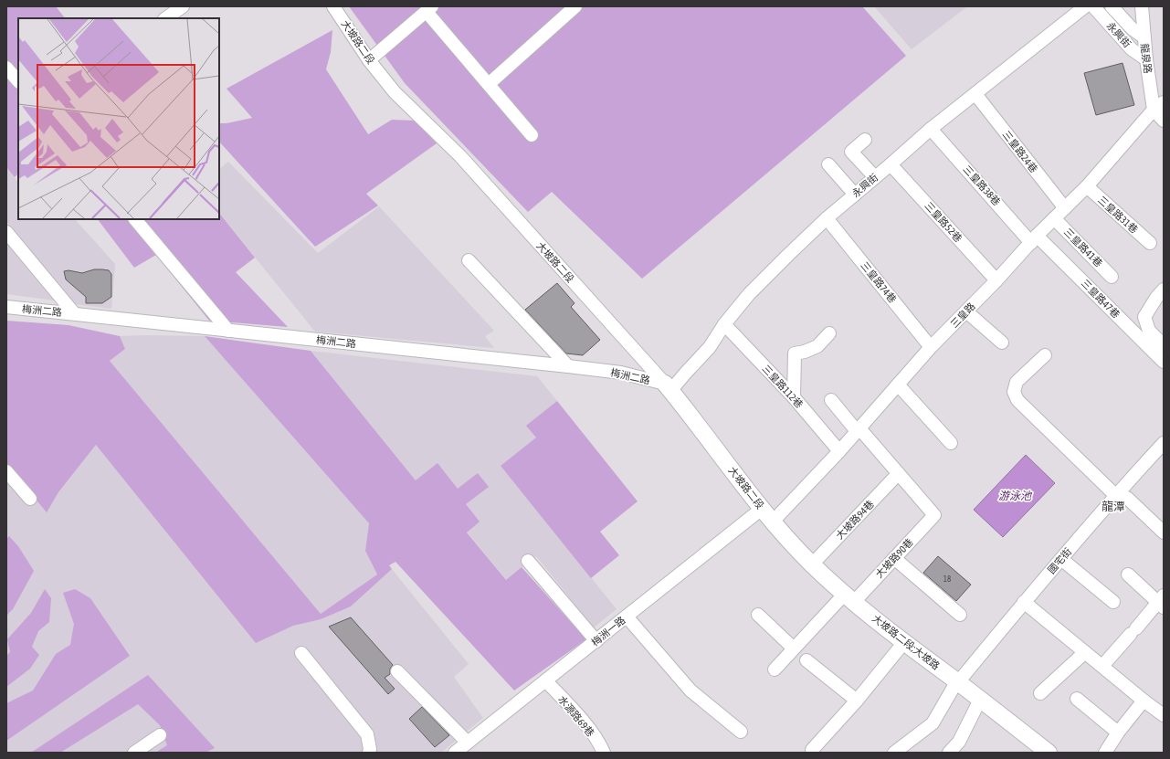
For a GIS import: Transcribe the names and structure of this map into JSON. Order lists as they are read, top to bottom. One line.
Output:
{"streets":{"main road":["大坡路二段","大坡路二段;大坡路"],"street":["永興街","龍泉路","三皇路24巷","三皇路38巷","三皇路31巷","三皇路52巷","三皇路41巷","三皇路74巷","三皇路47巷","梅洲二路","三皇路","三皇路112巷","大坡路94巷","大坡路90巷","國宅街","梅洲一路","水源路69巷"]},"crossings":[["永興街","大坡路二段"],["永興街","龍泉路"],["永興街","三皇路24巷"],["永興街","三皇路38巷"],["永興街","三皇路52巷"],["永興街","三皇路74巷"],["永興街","梅洲二路"],["永興街","三皇路112巷"],["大坡路二段","梅洲二路"],["大坡路二段","三皇路"],["大坡路二段","梅洲一路"],["大坡路二段","大坡路二段;大坡路"],["龍泉路","三皇路"],["三皇路24巷","三皇路"],["三皇路38巷","三皇路47巷"],["三皇路38巷","三皇路"],["三皇路31巷","三皇路"],["三皇路52巷","三皇路"],["三皇路41巷","三皇路"],["三皇路74巷","三皇路"],["三皇路47巷","三皇路"],["三皇路","三皇路112巷"],["三皇路","大坡路二段;大坡路"],["大坡路94巷","大坡路90巷"],["大坡路94巷","大坡路二段;大坡路"],["大坡路90巷","大坡路二段;大坡路"],["國宅街","大坡路二段;大坡路"],["梅洲一路","水源路69巷"]],"districts":["龍潭"],"water":["游泳池"],"house_numbers":["18"]}
